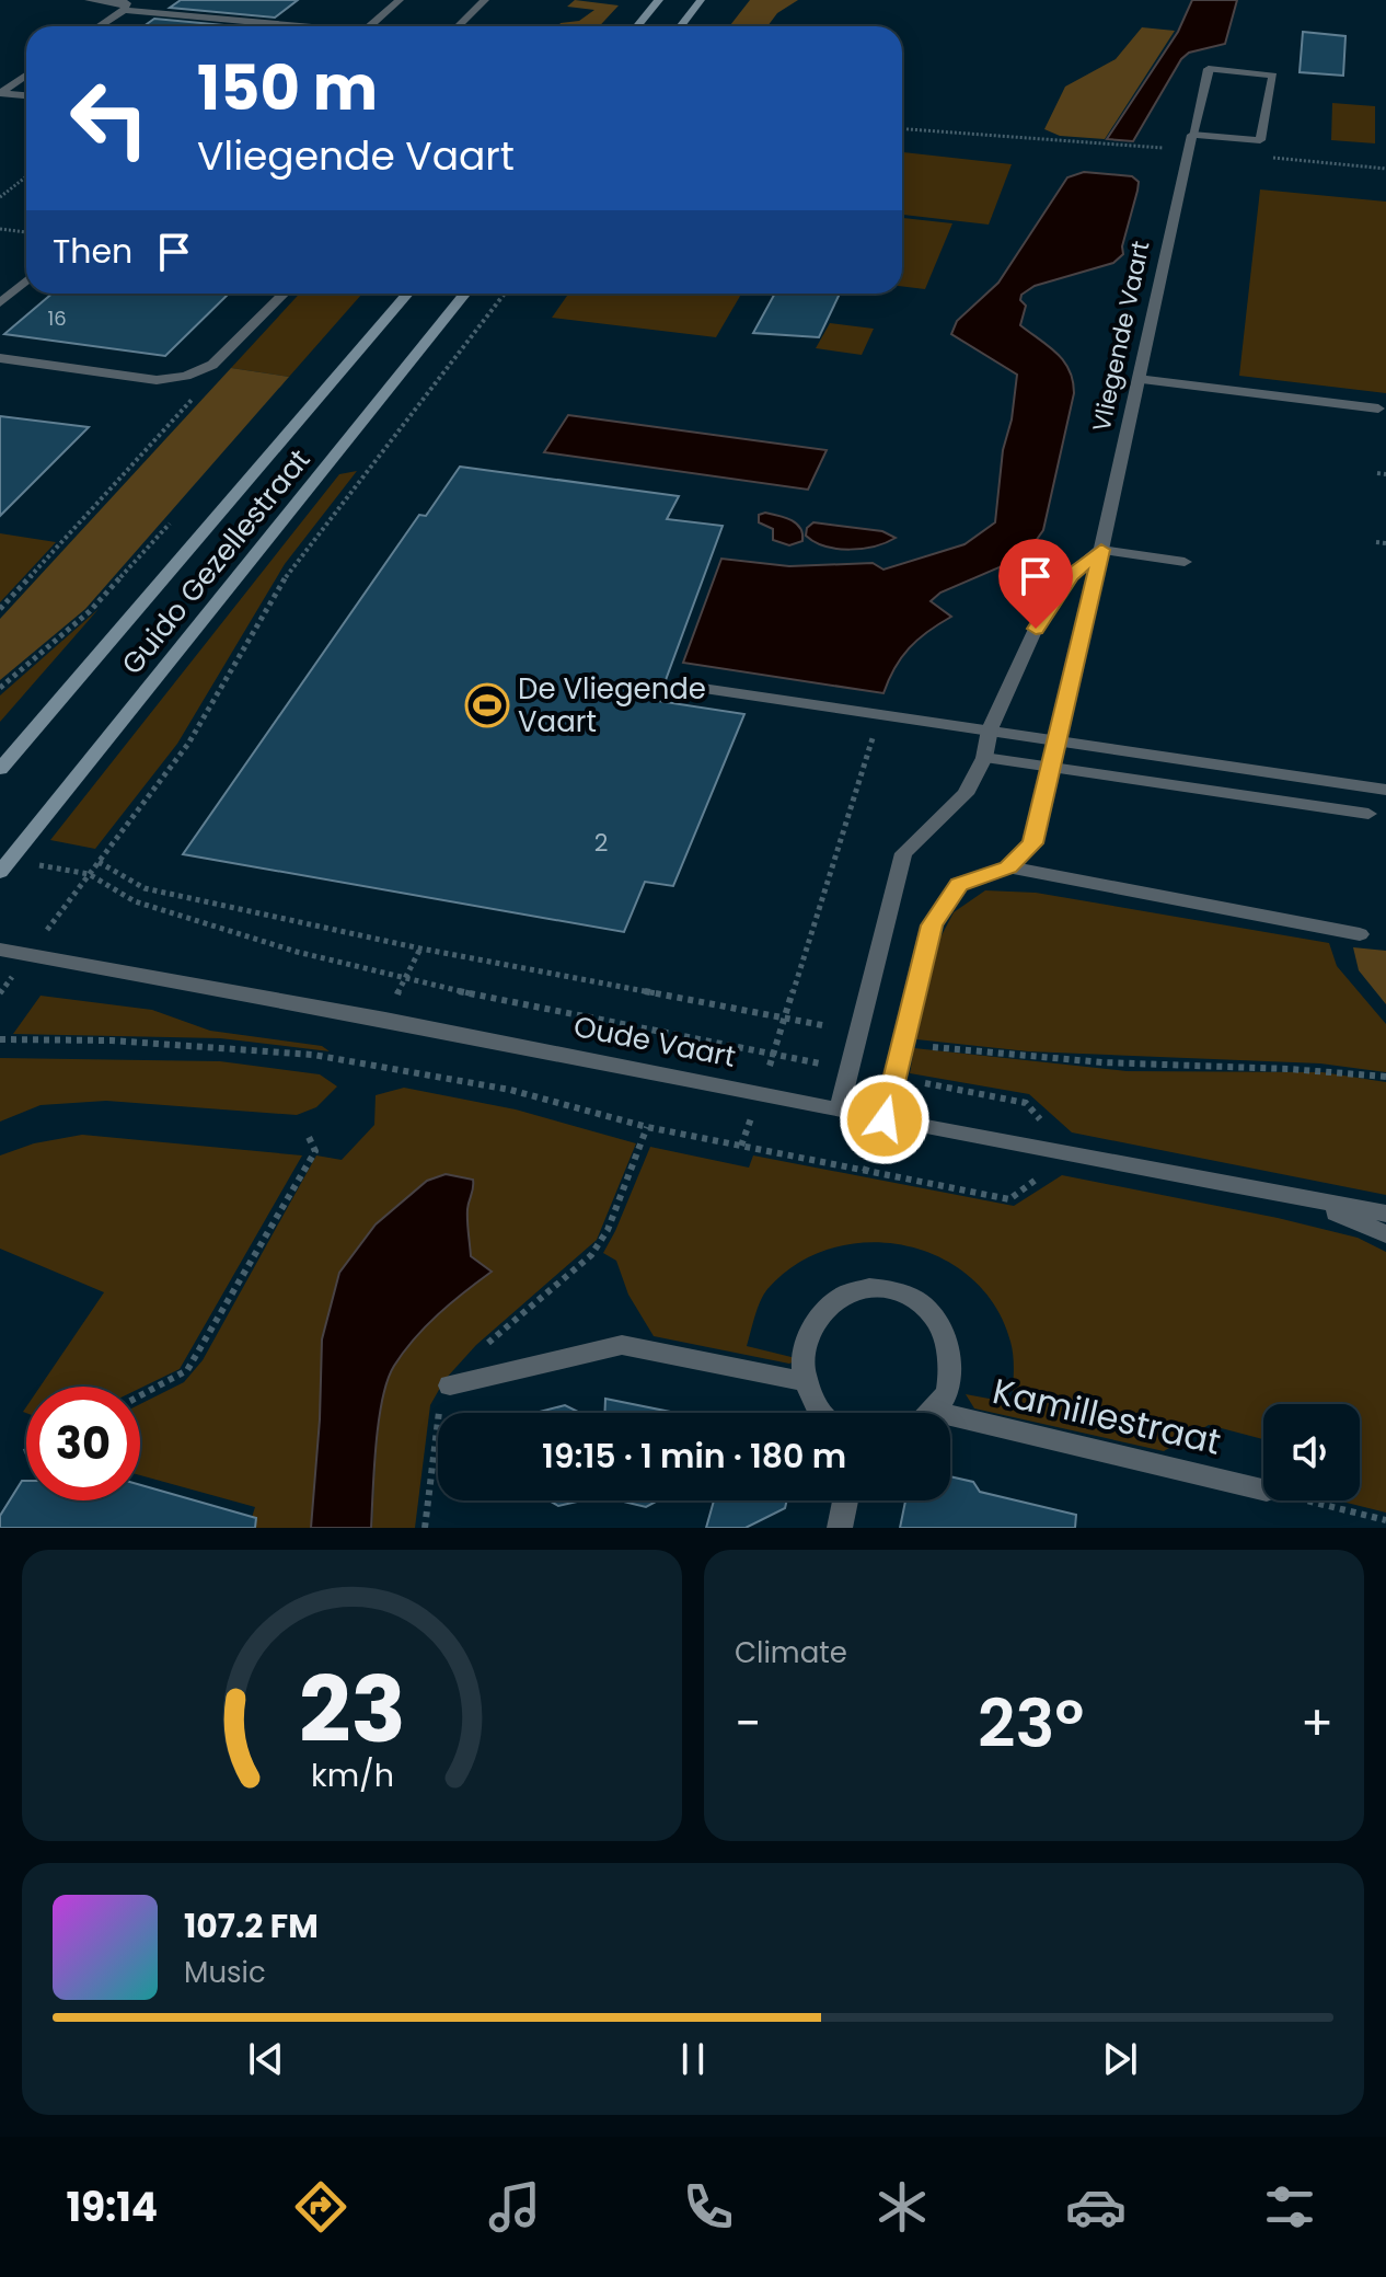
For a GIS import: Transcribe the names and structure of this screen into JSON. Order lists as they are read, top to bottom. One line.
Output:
{"streets":{"main road":["Guido Gezellestraat"],"street":["Vliegende Vaart","Oude Vaart","Kamillestraat"]},"places":{"sports":["De Vliegende Vaart"]},"house_numbers":["16","2"],"page":{"turn":["150 m","Vliegende Vaart"],"then":"Then","limit":"30","trip":"19:15 · 1 min · 180 m","tile":"Climate","heat":["−","23°","+"],"song":["107.2 FM","Music"],"tabs":"19:14","gauge":["23","km/h"]}}
